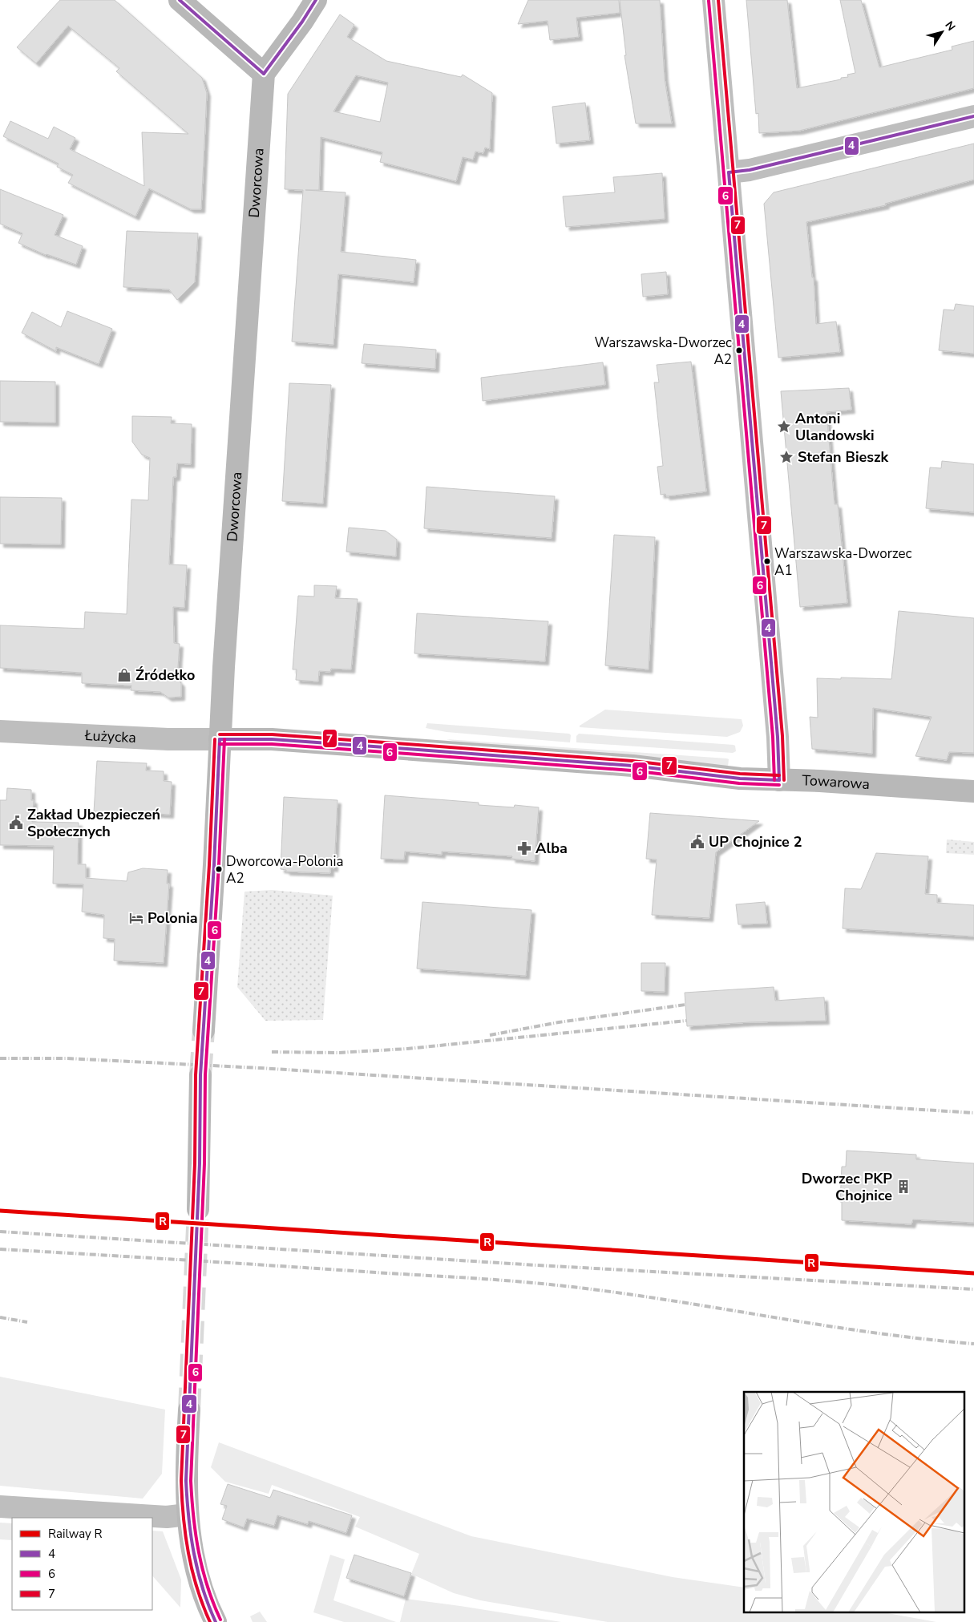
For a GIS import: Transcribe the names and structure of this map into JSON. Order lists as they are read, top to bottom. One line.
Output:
{"streets":{"street":["Dworcowa","Łużycka","Towarowa"]},"crossings":[["Dworcowa","Łużycka"],["Dworcowa","Towarowa"],["Łużycka","Towarowa"]],"places":{"other":["Warszawska-Dworzec A2","Warszawska-Dworzec A1","Dworcowa-Polonia A2"],"place":["Antoni Ulandowski","Stefan Bieszk"],"shop":["Źródełko"],"public building":["Zakład Ubezpieczeń Społecznych","UP Chojnice 2"],"pharmacy":["Alba"],"hotel":["Polonia"],"building":["Dworzec PKP Chojnice"]},"lines":["transit line 4","transit line 7","transit line 6","rail line R"],"legend":["Railway R","4","6","7"],"north":"top right"}
